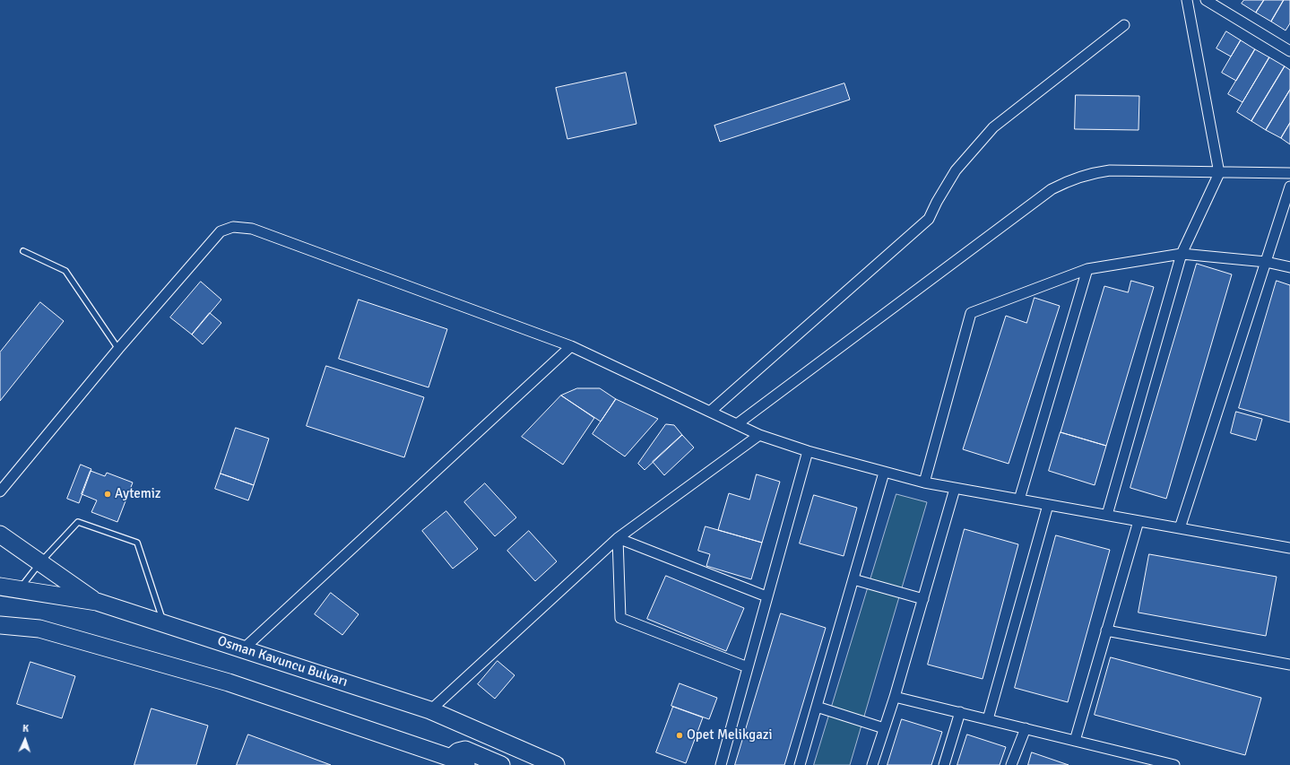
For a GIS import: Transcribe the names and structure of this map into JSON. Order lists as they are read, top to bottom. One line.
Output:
{"streets":{"highway":["Osman Kavuncu Bulvarı"]},"places":["Aytemiz","Opet Melikgazi"],"north":"top"}
